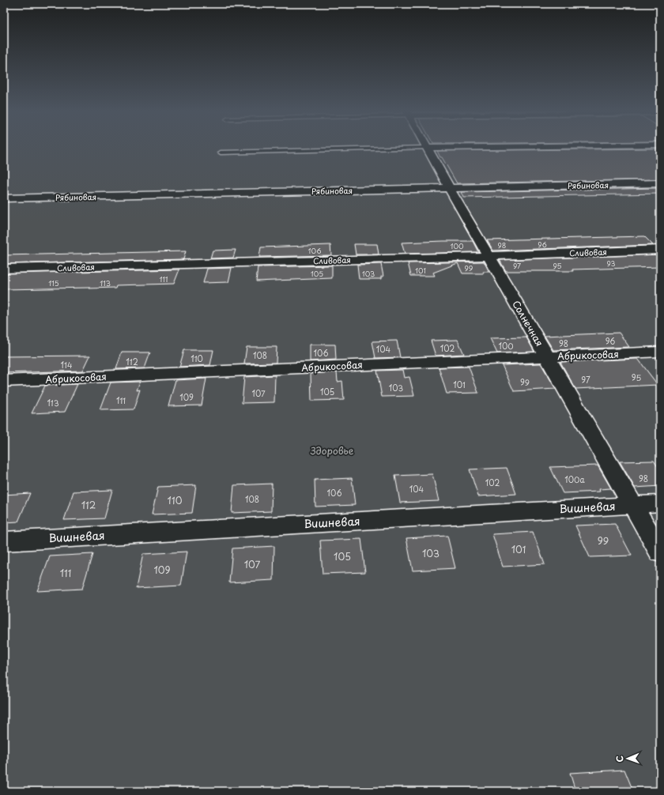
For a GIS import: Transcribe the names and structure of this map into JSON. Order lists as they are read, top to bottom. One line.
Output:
{"streets":{"street":["Рябиновая","Сливовая","Солнечная","Абрикосовая","Вишневая"]},"crossings":[["Рябиновая","Солнечная"],["Сливовая","Солнечная"],["Солнечная","Абрикосовая"],["Солнечная","Вишневая"]],"parks":["Здоровье"],"house_numbers":["96","98","100","106","93","97","95","99","101","105","103","111","115","113","96","98","100","102","104","106","108","110","112","114","95","97","99","101","103","105","107","109","111","113","98","100а","102","104","106","108","110","112","99","101","103","105","107","109","111"],"north":"left"}
